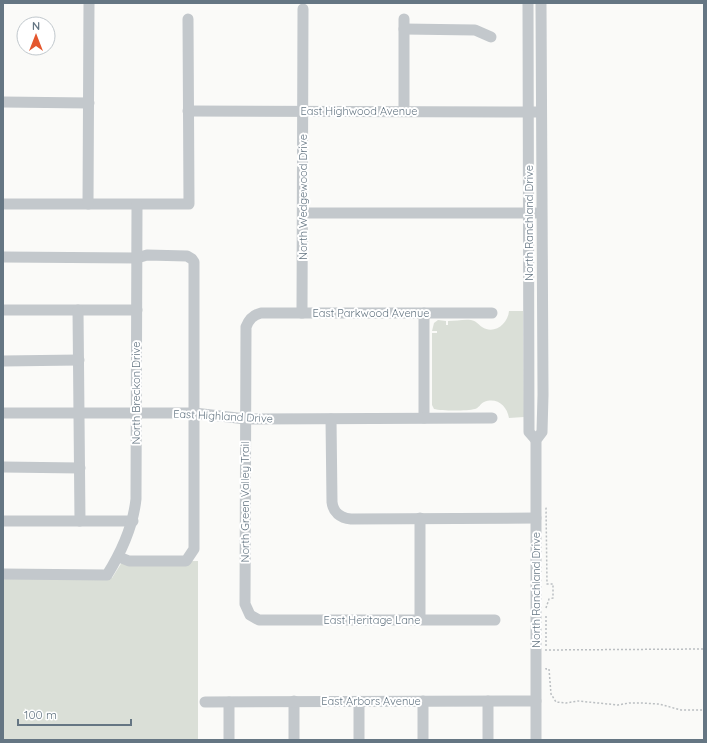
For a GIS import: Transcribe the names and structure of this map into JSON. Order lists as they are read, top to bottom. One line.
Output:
{"streets":{"street":["East Highwood Avenue","North Wedgewood Drive","North Ranchland Drive","East Parkwood Avenue","North Breckon Drive","East Highland Drive","North Green Valley Trail","East Heritage Lane","East Arbors Avenue"]},"crossings":[["East Highwood Avenue","North Wedgewood Drive"],["East Highwood Avenue","North Ranchland Drive"],["North Wedgewood Drive","East Parkwood Avenue"],["North Ranchland Drive","East Arbors Avenue"],["East Parkwood Avenue","North Green Valley Trail"],["North Breckon Drive","East Highland Drive"],["East Highland Drive","North Green Valley Trail"],["North Green Valley Trail","East Heritage Lane"]],"scale_bar":"100 m","north":"top"}
